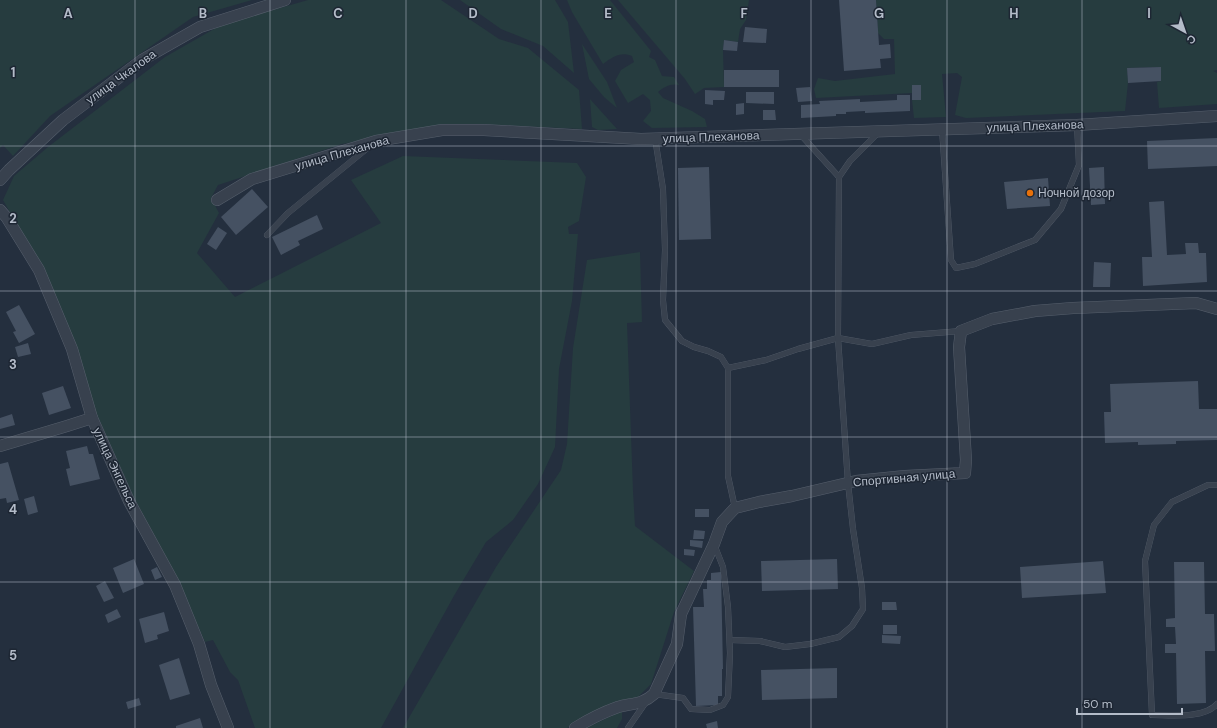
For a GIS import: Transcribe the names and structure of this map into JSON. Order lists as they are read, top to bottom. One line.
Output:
{"streets":{"street":["улица Чкалова","улица Плеханова","улица Энгельса","Спортивная улица"]},"places":["Ночной дозор"],"scale_bar":"50 m","north":"bottom right","grid":{"columns":["A","B","C","D","E","F","G","H","I"],"rows":["1","2","3","4","5"]}}
